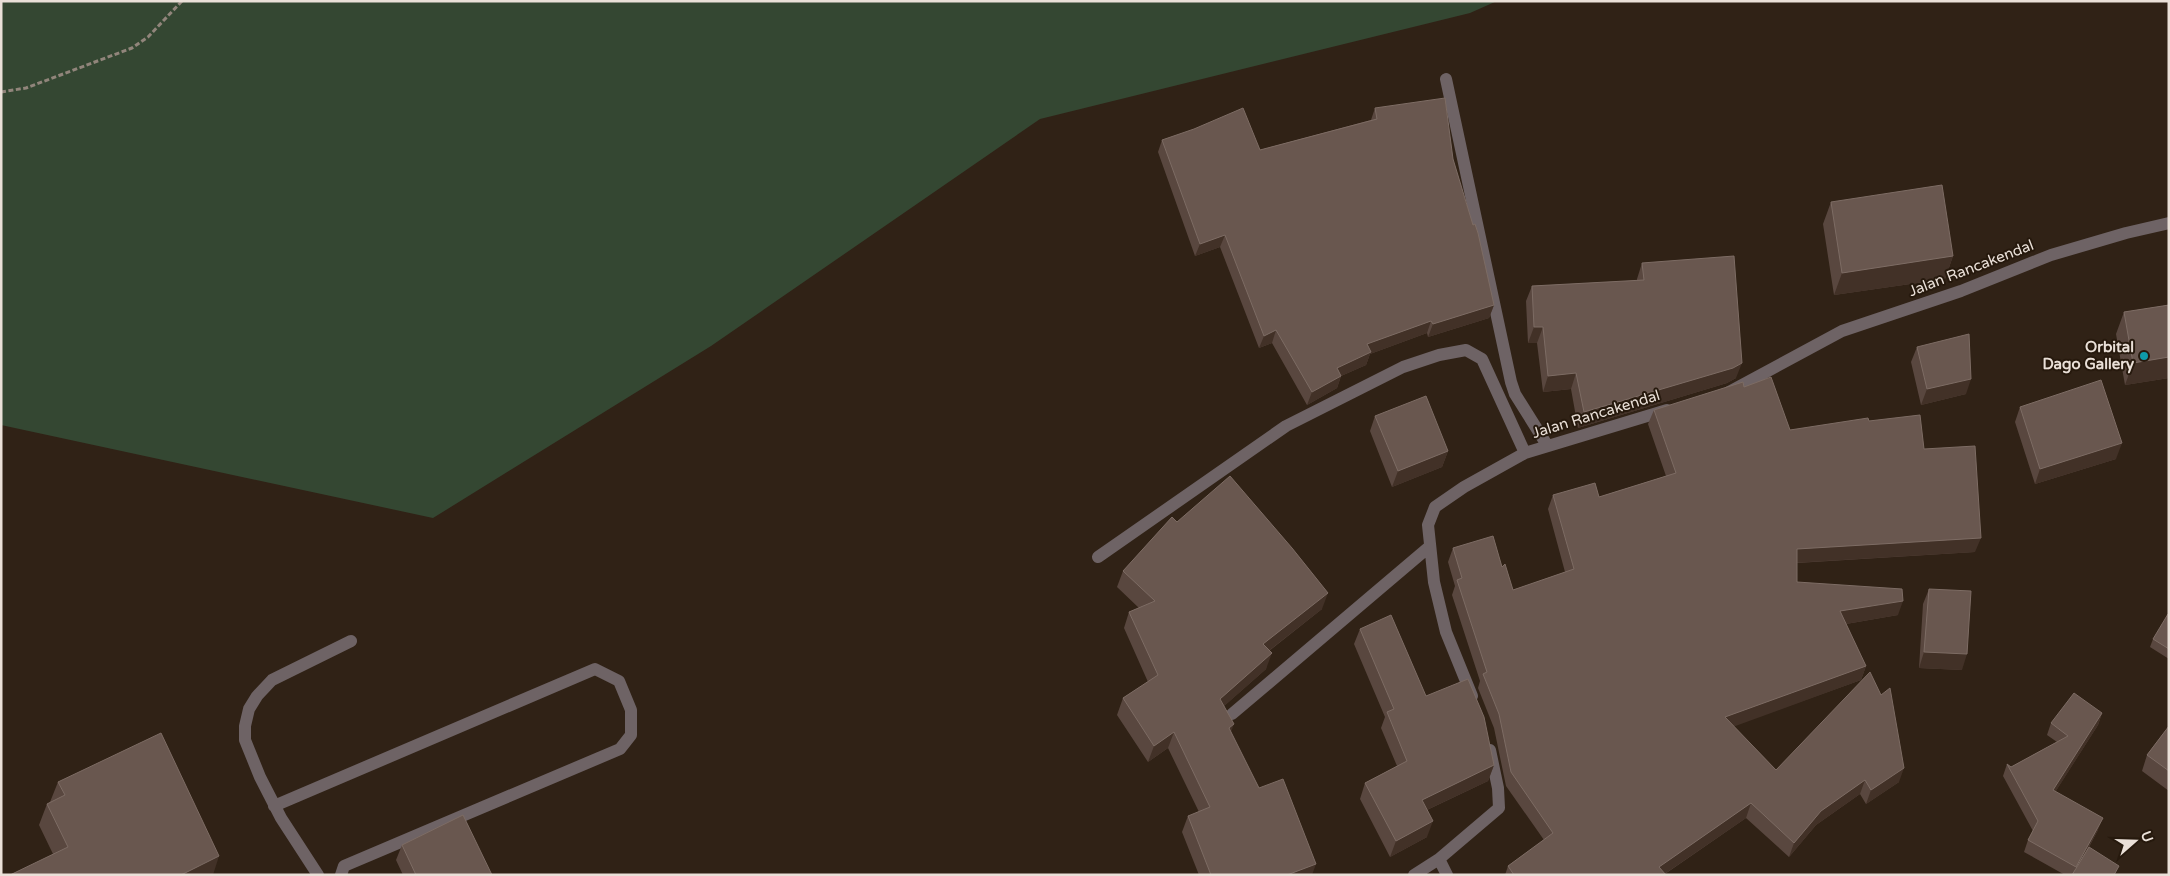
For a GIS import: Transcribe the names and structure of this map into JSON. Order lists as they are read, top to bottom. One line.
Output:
{"streets":{"street":["Jalan Rancakendal"]},"places":["Orbital Dago Gallery"],"north":"right"}
